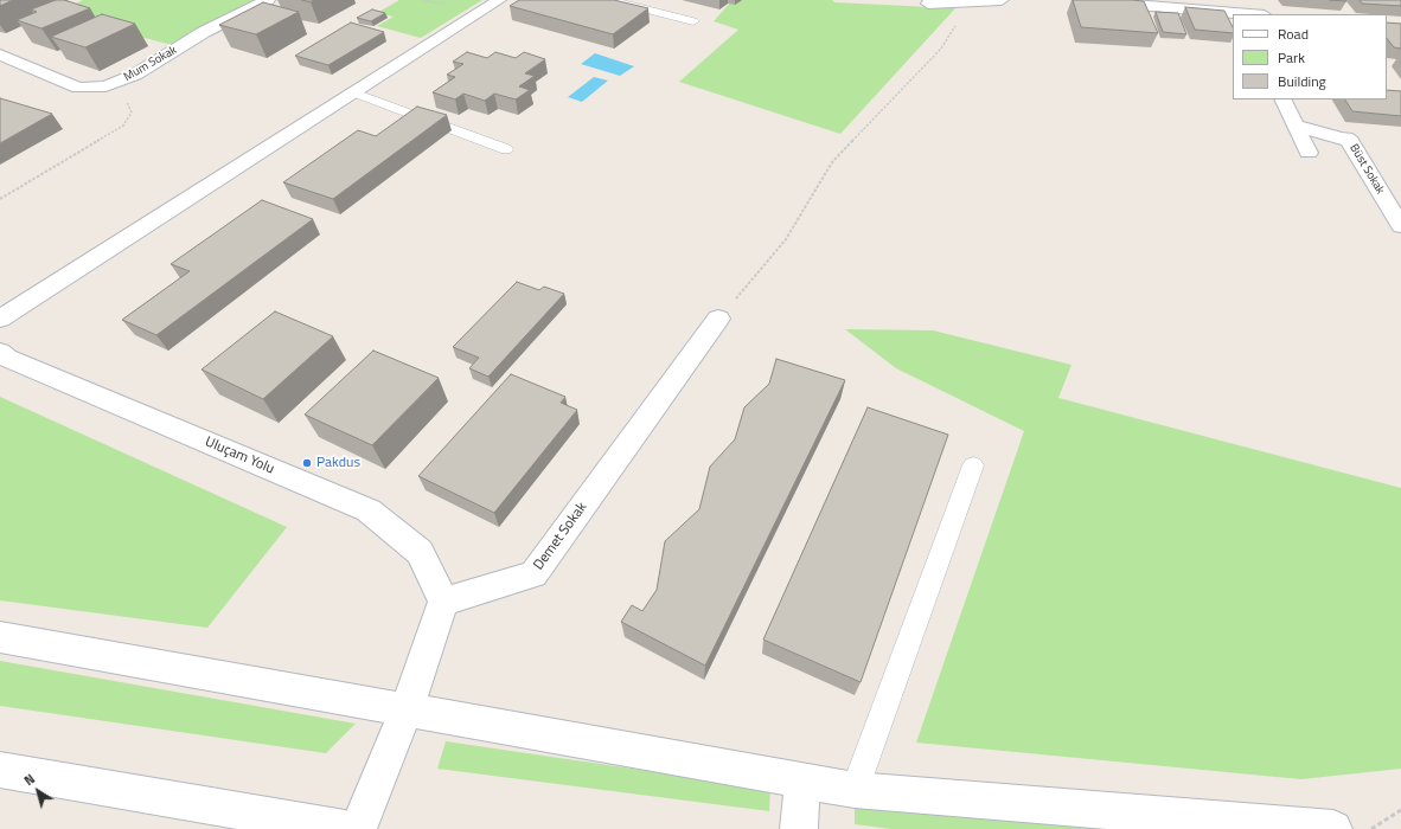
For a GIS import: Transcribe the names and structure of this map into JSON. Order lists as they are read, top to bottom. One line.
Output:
{"streets":{"street":["Mum Sokak","Büst Sokak","Uluçam Yolu","Demet Sokak"]},"crossings":[["Uluçam Yolu","Demet Sokak"]],"places":["Pakdus"],"legend":["Road","Park","Building"],"north":"top left"}
